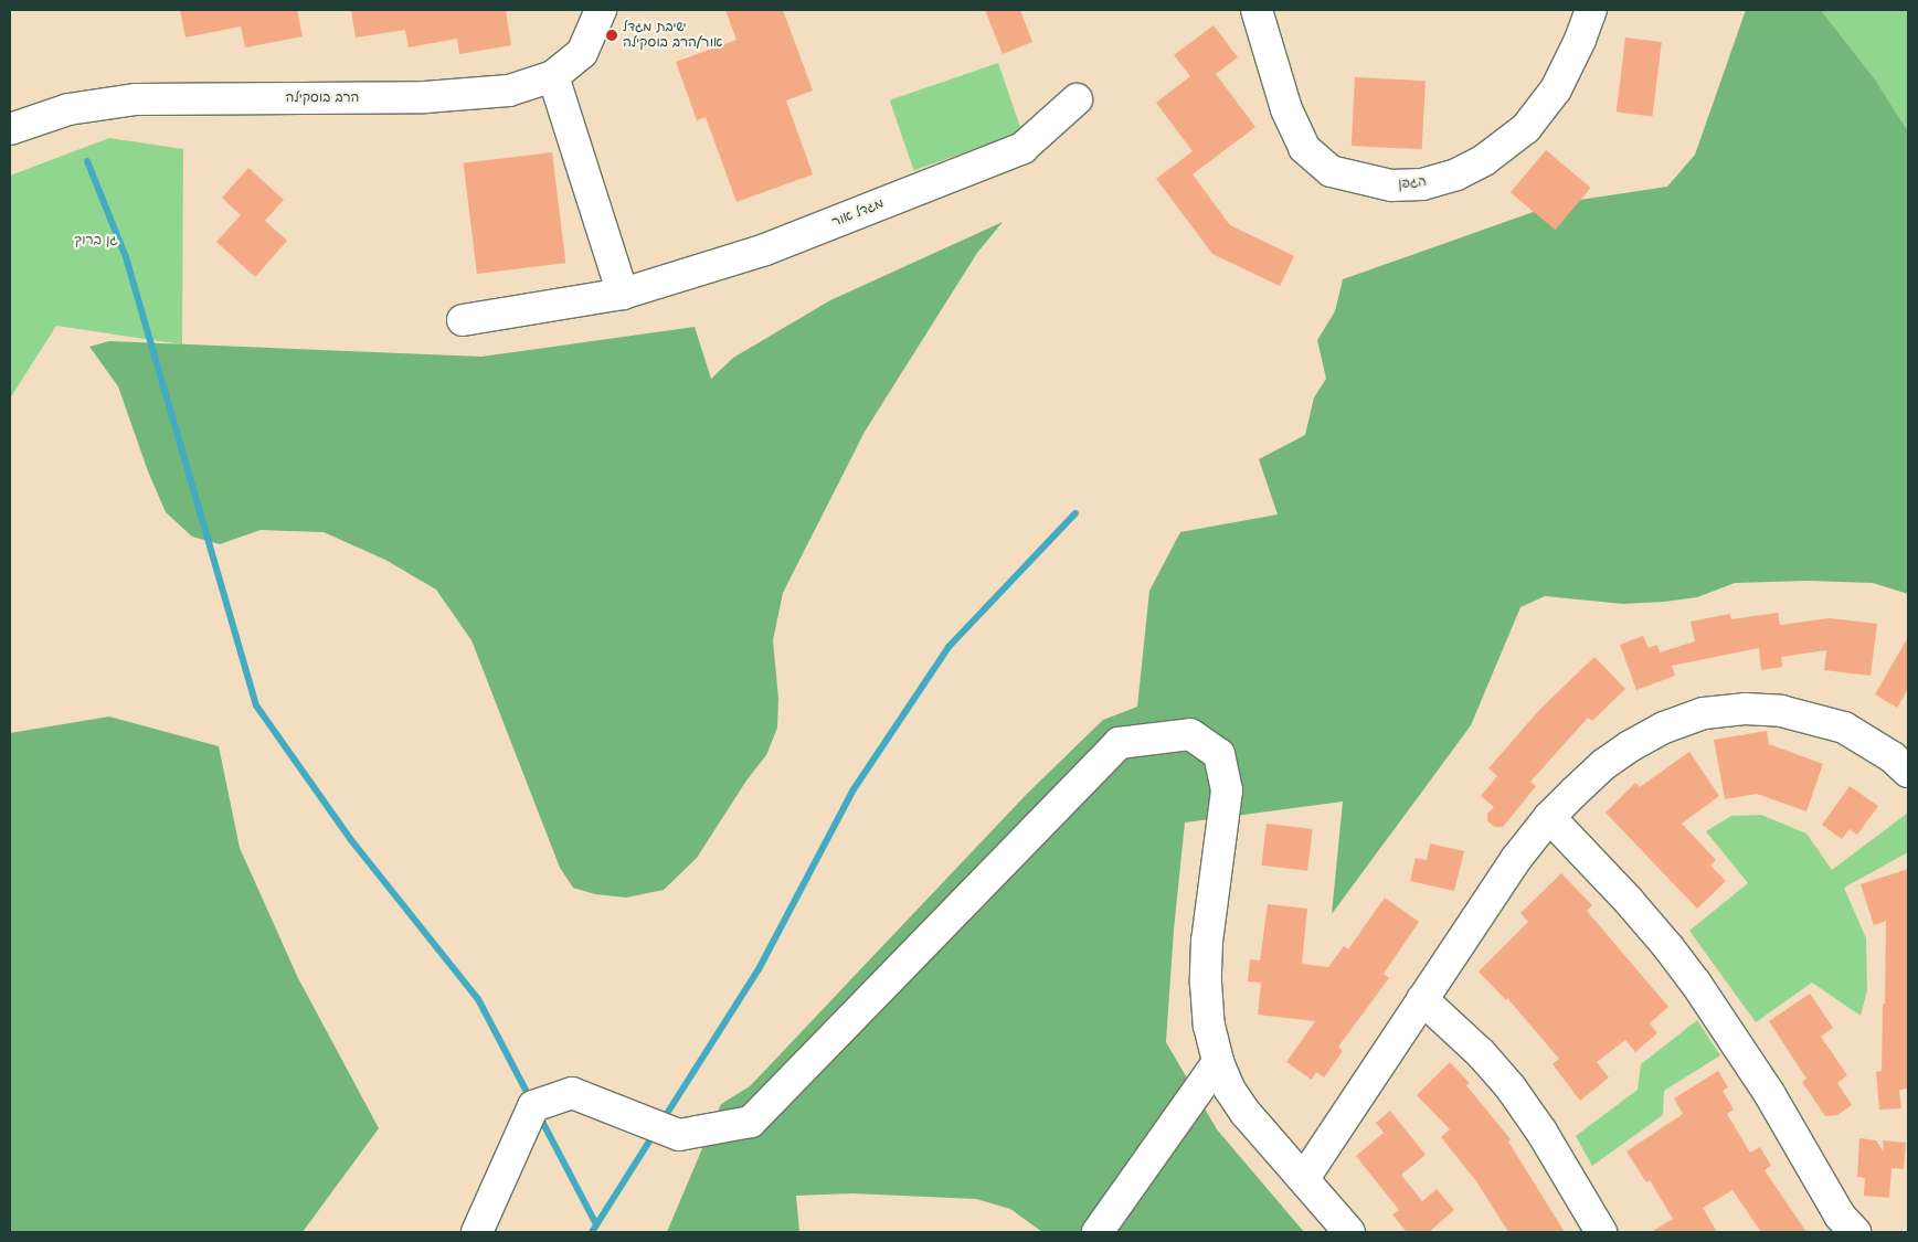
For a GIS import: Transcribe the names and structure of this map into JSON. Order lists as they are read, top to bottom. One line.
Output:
{"streets":{"street":["הרב בוסקילה","הגפן","מגדל אור"]},"parks":["גן ברוך"],"places":["ישיבת מגדל אור/הרב בוסקילה"]}
